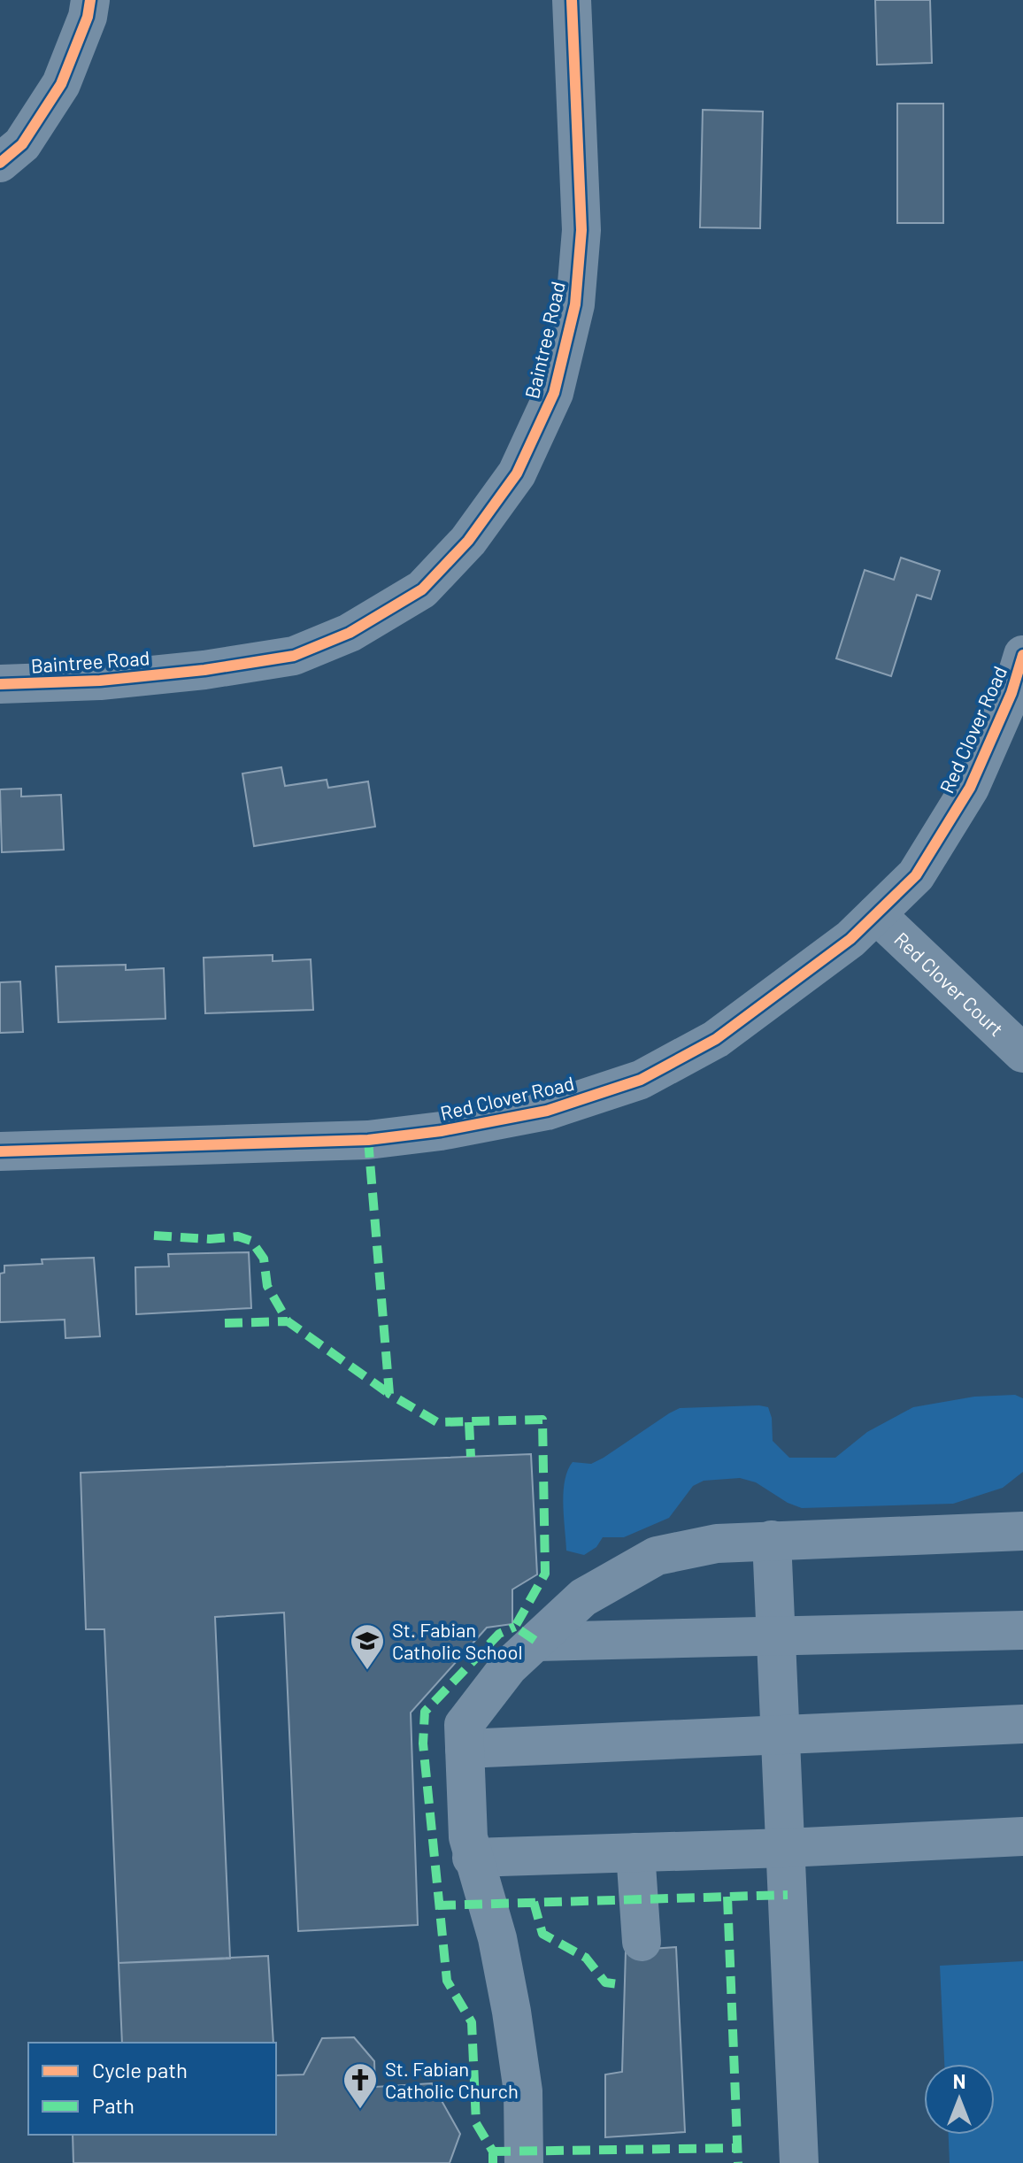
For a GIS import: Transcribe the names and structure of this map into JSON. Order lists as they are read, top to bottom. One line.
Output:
{"streets":{"street":["Baintree Road","Red Clover Road","Red Clover Court"]},"crossings":[["Red Clover Road","Red Clover Court"]],"places":{"school or university":["St. Fabian Catholic School"],"church":["St. Fabian Catholic Church"]},"legend":["Cycle path","Path"],"north":"top"}
